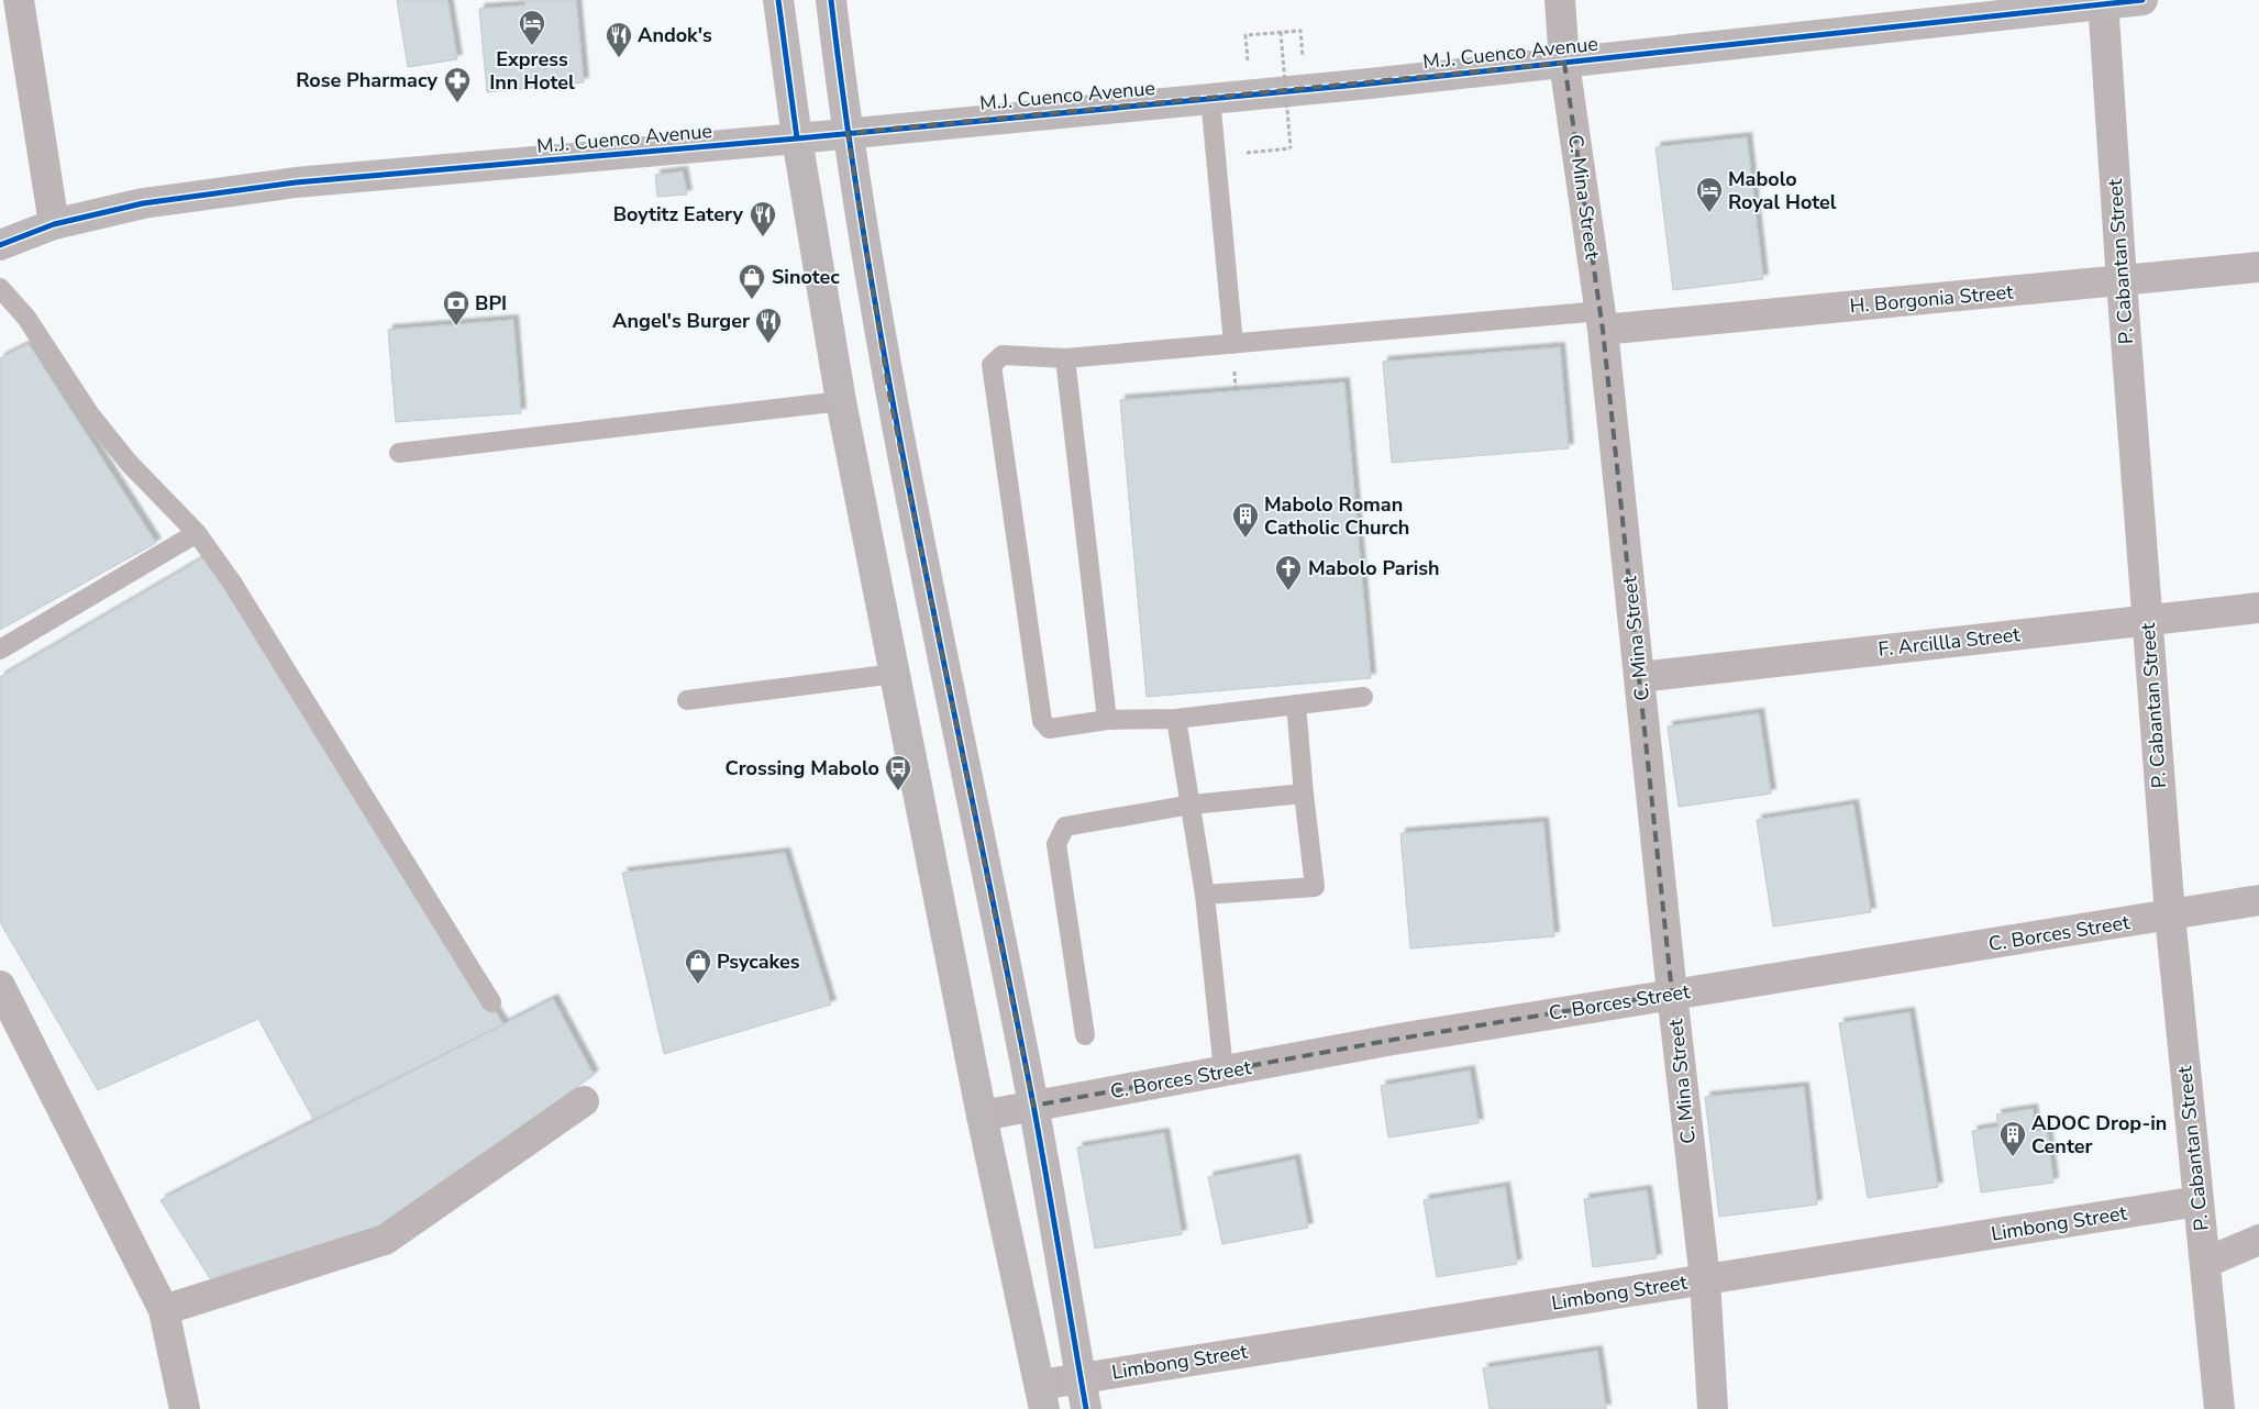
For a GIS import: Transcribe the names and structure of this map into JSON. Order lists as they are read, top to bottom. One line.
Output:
{"streets":{"main road":["M.J. Cuenco Avenue"],"street":["C. Mina Street","P. Cabantan Street","H. Borgonia Street","F. Arcillla Street","C. Borces Street","Limbong Street"]},"crossings":[["M.J. Cuenco Avenue","C. Mina Street"],["M.J. Cuenco Avenue","P. Cabantan Street"],["C. Mina Street","H. Borgonia Street"],["C. Mina Street","F. Arcillla Street"],["C. Mina Street","C. Borces Street"],["C. Mina Street","Limbong Street"],["P. Cabantan Street","H. Borgonia Street"],["P. Cabantan Street","F. Arcillla Street"],["P. Cabantan Street","C. Borces Street"],["P. Cabantan Street","Limbong Street"]],"places":{"hotel":["Express Inn Hotel","Mabolo Royal Hotel"],"restaurant":["Andok's","Boytitz Eatery","Angel's Burger"],"pharmacy":["Rose Pharmacy"],"shop":["Sinotec","Psycakes"],"bank":["BPI"],"building":["Mabolo Roman Catholic Church","ADOC Drop-in Center"],"church":["Mabolo Parish"],"bus stop":["Crossing Mabolo"]}}
